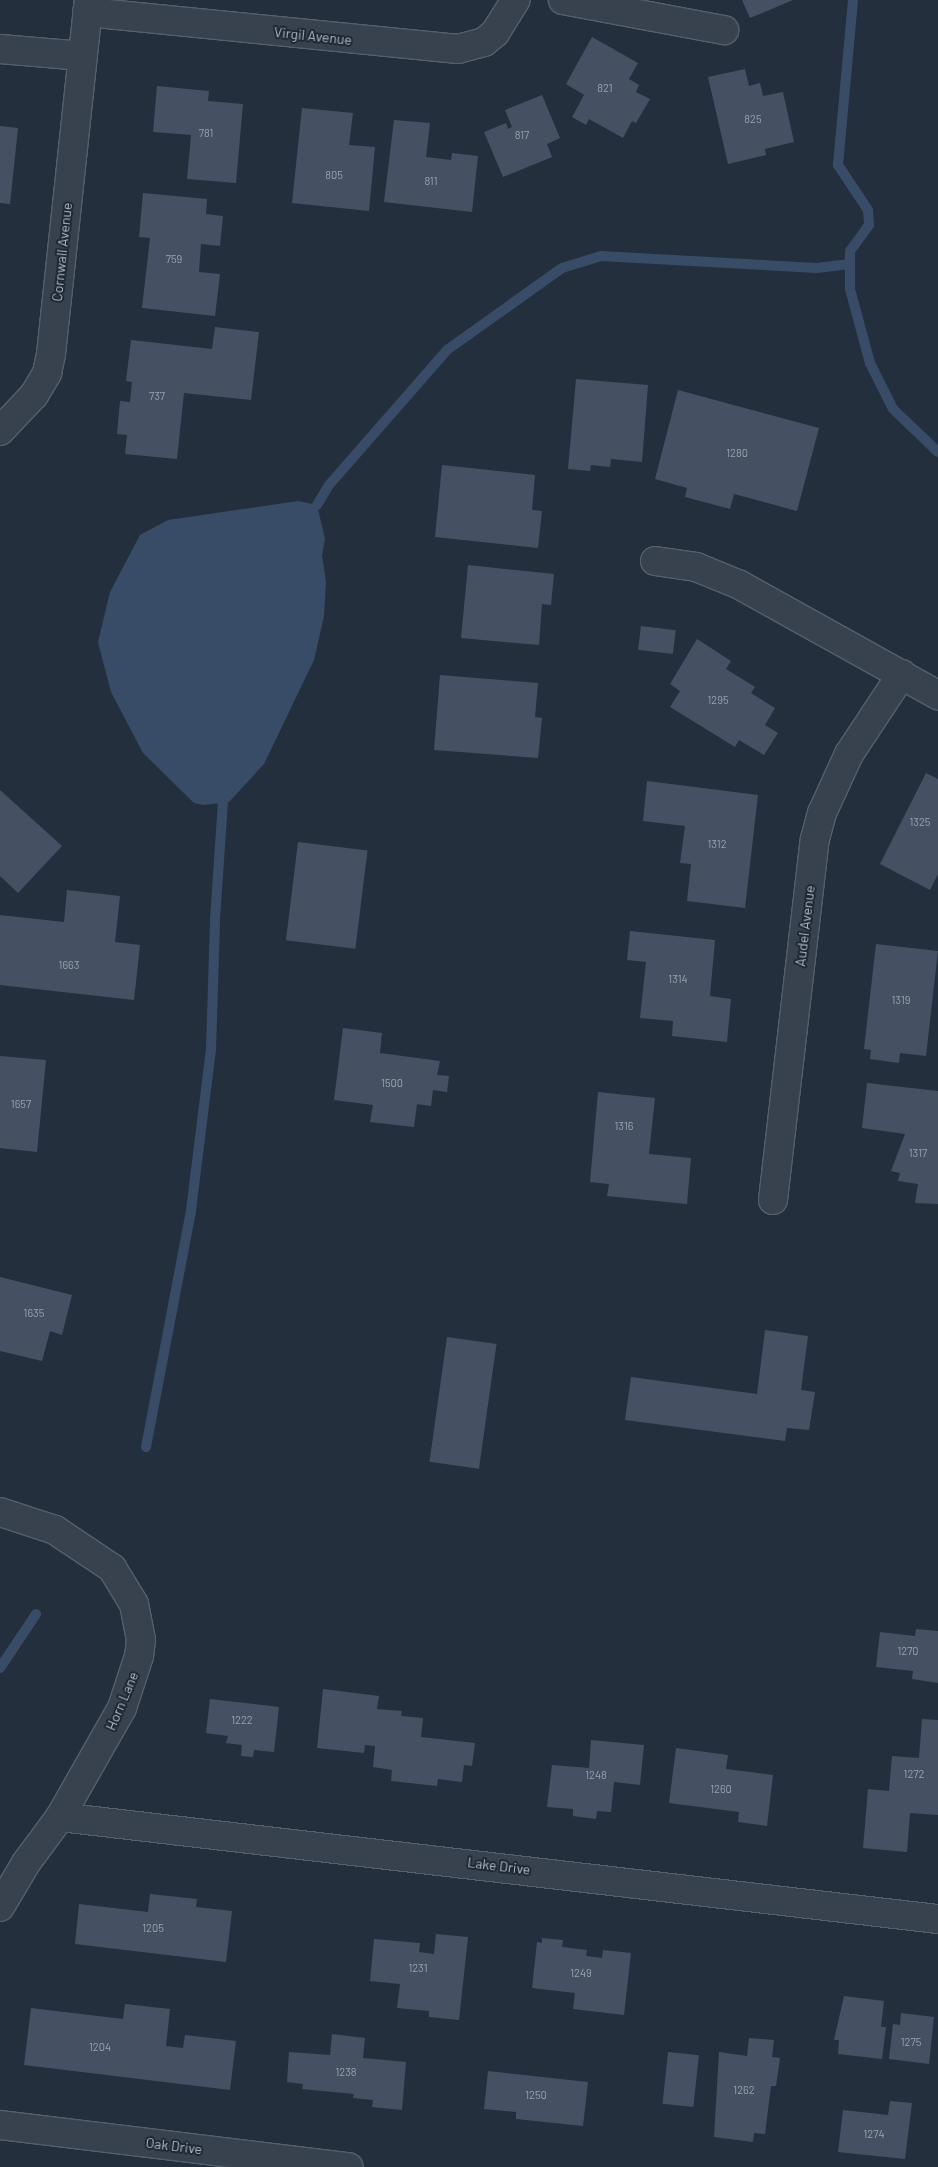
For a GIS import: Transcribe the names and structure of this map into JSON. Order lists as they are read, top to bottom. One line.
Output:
{"streets":{"street":["Virgil Avenue","Cornwall Avenue","Audel Avenue","Horn Lane","Lake Drive","Oak Drive"]},"crossings":[["Virgil Avenue","Cornwall Avenue"],["Horn Lane","Lake Drive"]],"house_numbers":["821","825","781","817","805","811","759","737","1280","1295","1325","1312","1663","1314","1319","1500","1657","1316","1317","1635","1270","1222","1272","1248","1260","1205","1231","1249","1275","1204","1238","1262","1250","1274"]}
